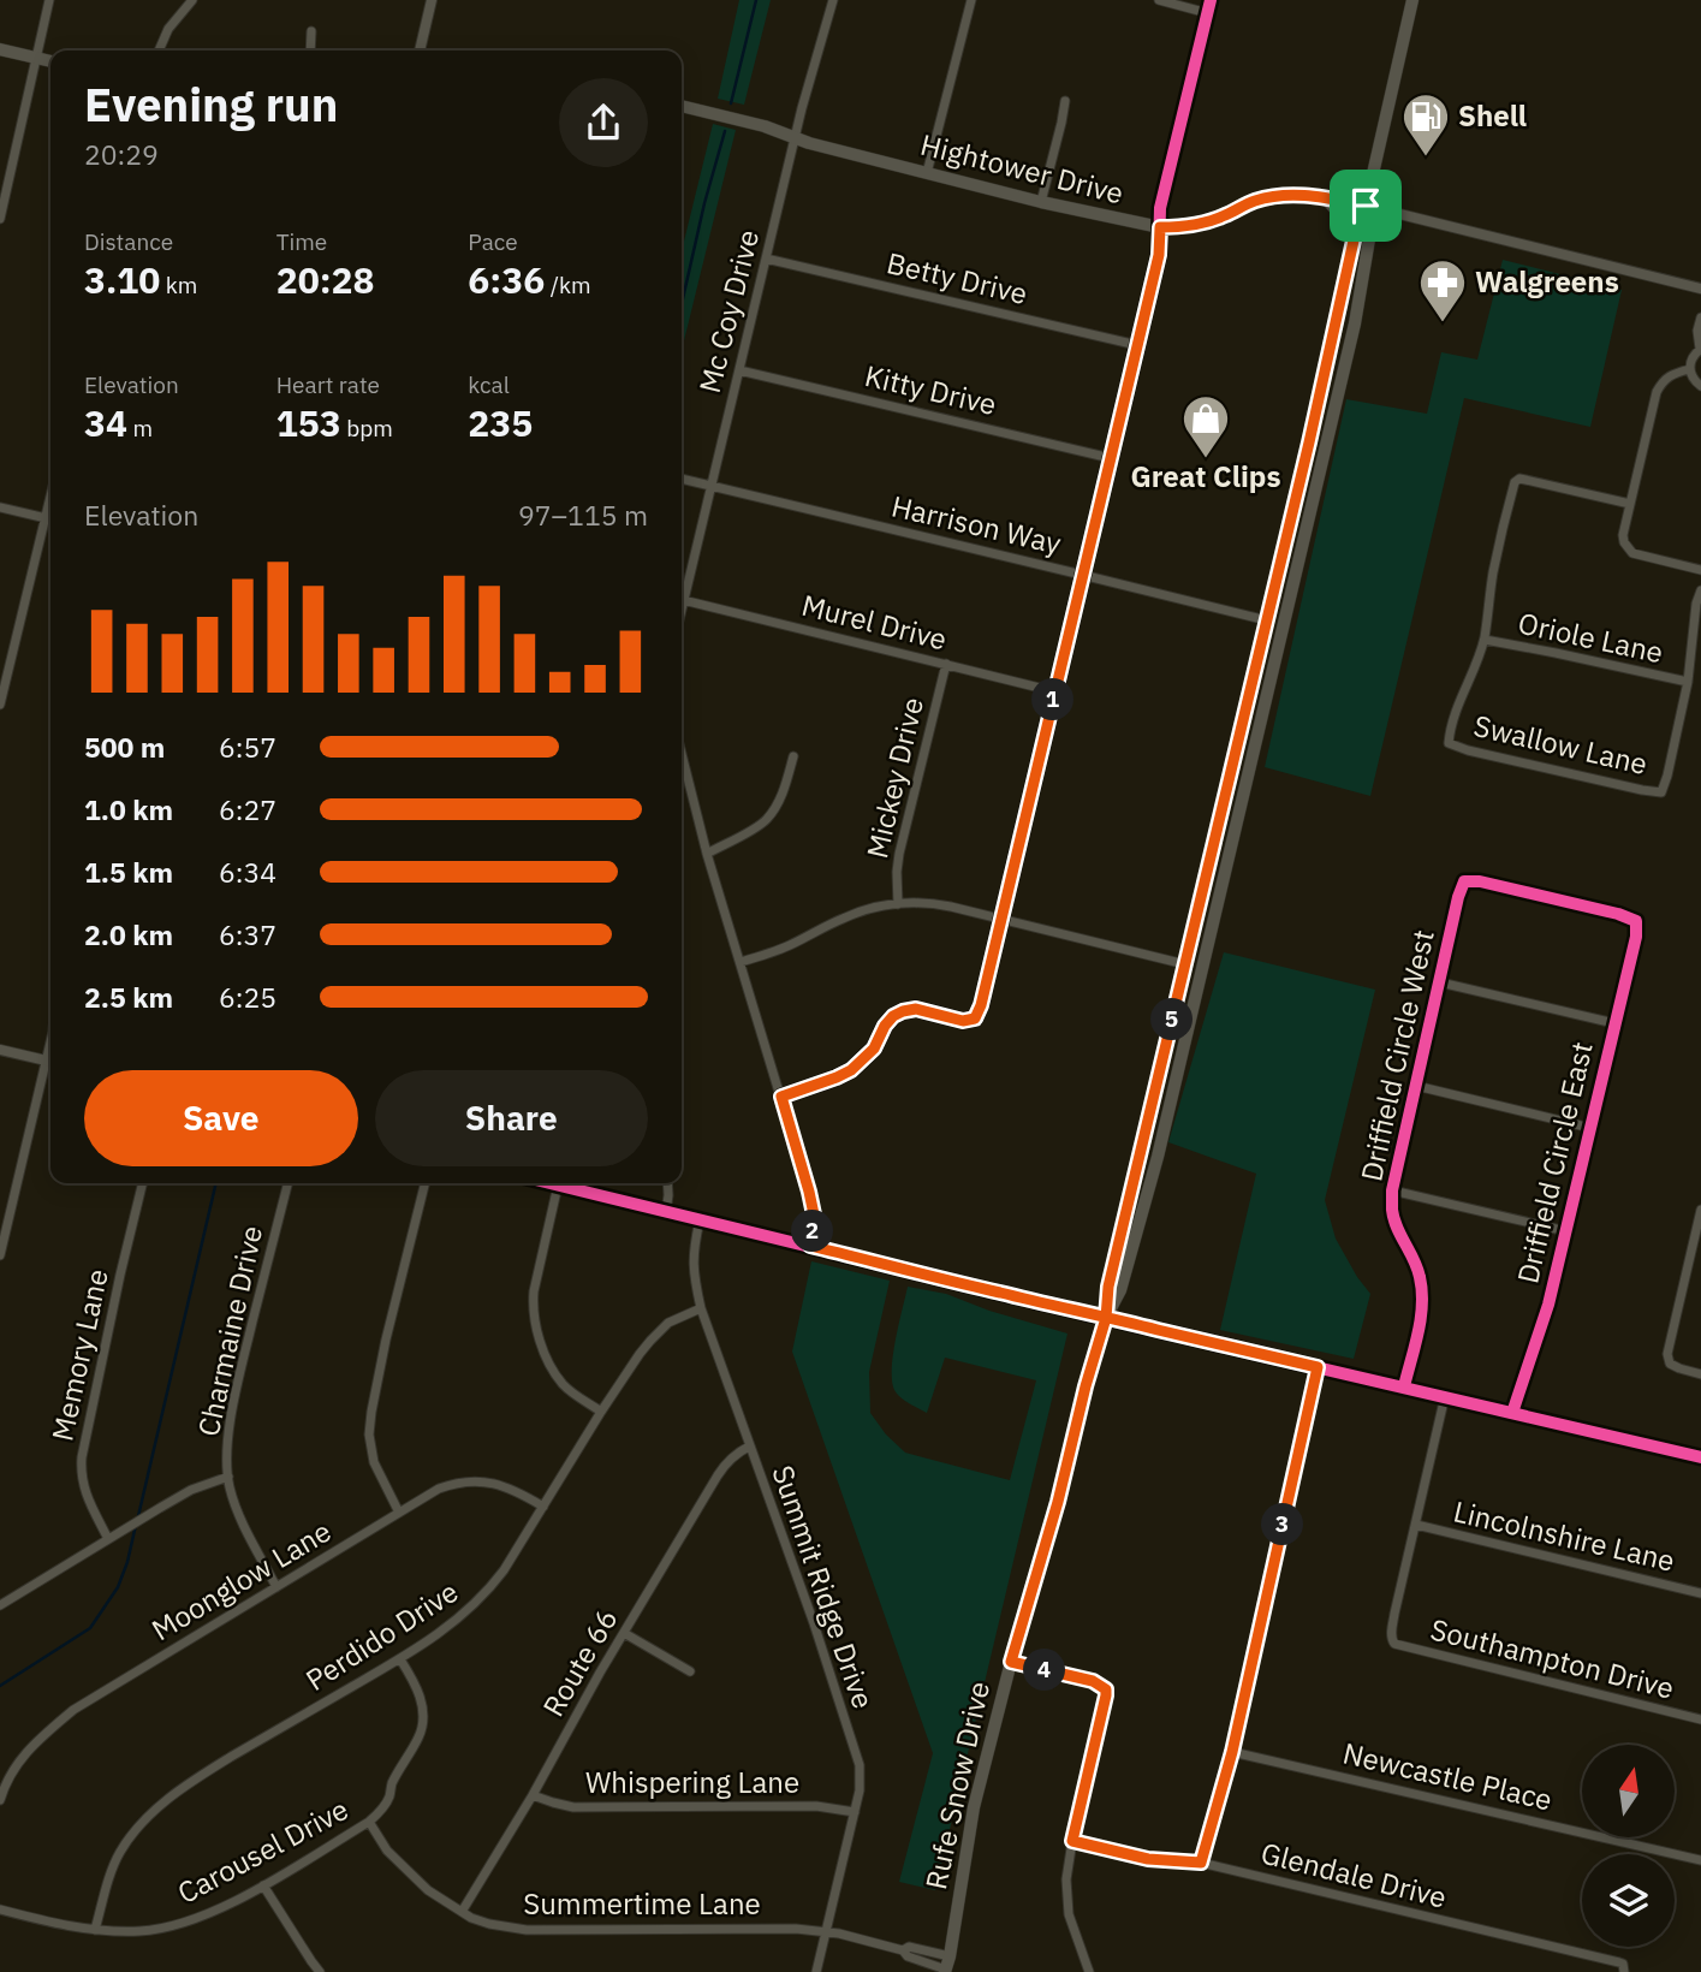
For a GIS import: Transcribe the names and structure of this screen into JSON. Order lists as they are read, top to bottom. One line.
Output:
{"streets":{"main road":["Hightower Drive","Rufe Snow Drive"],"street":["Betty Drive","Mc Coy Drive","Kitty Drive","Harrison Way","Murel Drive","Oriole Lane","Swallow Lane","Mickey Drive","Driffield Circle West","Driffield Circle East","Charmaine Drive","Memory Lane","Lincolnshire Lane","Moonglow Lane","Summit Ridge Drive","Perdido Drive","Southampton Drive","Route 66","Newcastle Place","Whispering Lane","Carousel Drive","Glendale Drive","Summertime Lane"]},"crossings":[["Hightower Drive","Mc Coy Drive"],["Hightower Drive","Rufe Snow Drive"],["Betty Drive","Mc Coy Drive"],["Mc Coy Drive","Kitty Drive"],["Mc Coy Drive","Harrison Way"],["Mc Coy Drive","Murel Drive"],["Harrison Way","Rufe Snow Drive"],["Murel Drive","Mickey Drive"],["Oriole Lane","Swallow Lane"],["Driffield Circle West","Driffield Circle East"],["Charmaine Drive","Moonglow Lane"],["Lincolnshire Lane","Southampton Drive"],["Moonglow Lane","Perdido Drive"],["Summit Ridge Drive","Perdido Drive"],["Summit Ridge Drive","Route 66"],["Summit Ridge Drive","Whispering Lane"],["Summit Ridge Drive","Summertime Lane"],["Perdido Drive","Carousel Drive"],["Route 66","Whispering Lane"],["Route 66","Summertime Lane"],["Rufe Snow Drive","Summertime Lane"],["Carousel Drive","Summertime Lane"]],"places":{"fuel station":["Shell"],"pharmacy":["Walgreens"],"shop":["Great Clips"]},"north":"top","page":{"heading":["Evening run","20:29"],"stats":[["Distance","3.10 km"],["Time","20:28"],["Pace","6:36 /km"],["Elevation","34 m"],["Heart rate","153 bpm"],["kcal","235"]],"chart":["Elevation","97–115 m"],"pins":["1","5","2","3","4"],"list":[{"name":"500 m","note":"6:57"},{"name":"1.0 km","note":"6:27"},{"name":"1.5 km","note":"6:34"},{"name":"2.0 km","note":"6:37"},{"name":"2.5 km","note":"6:25"}],"buttons":["Save","Share"]}}
